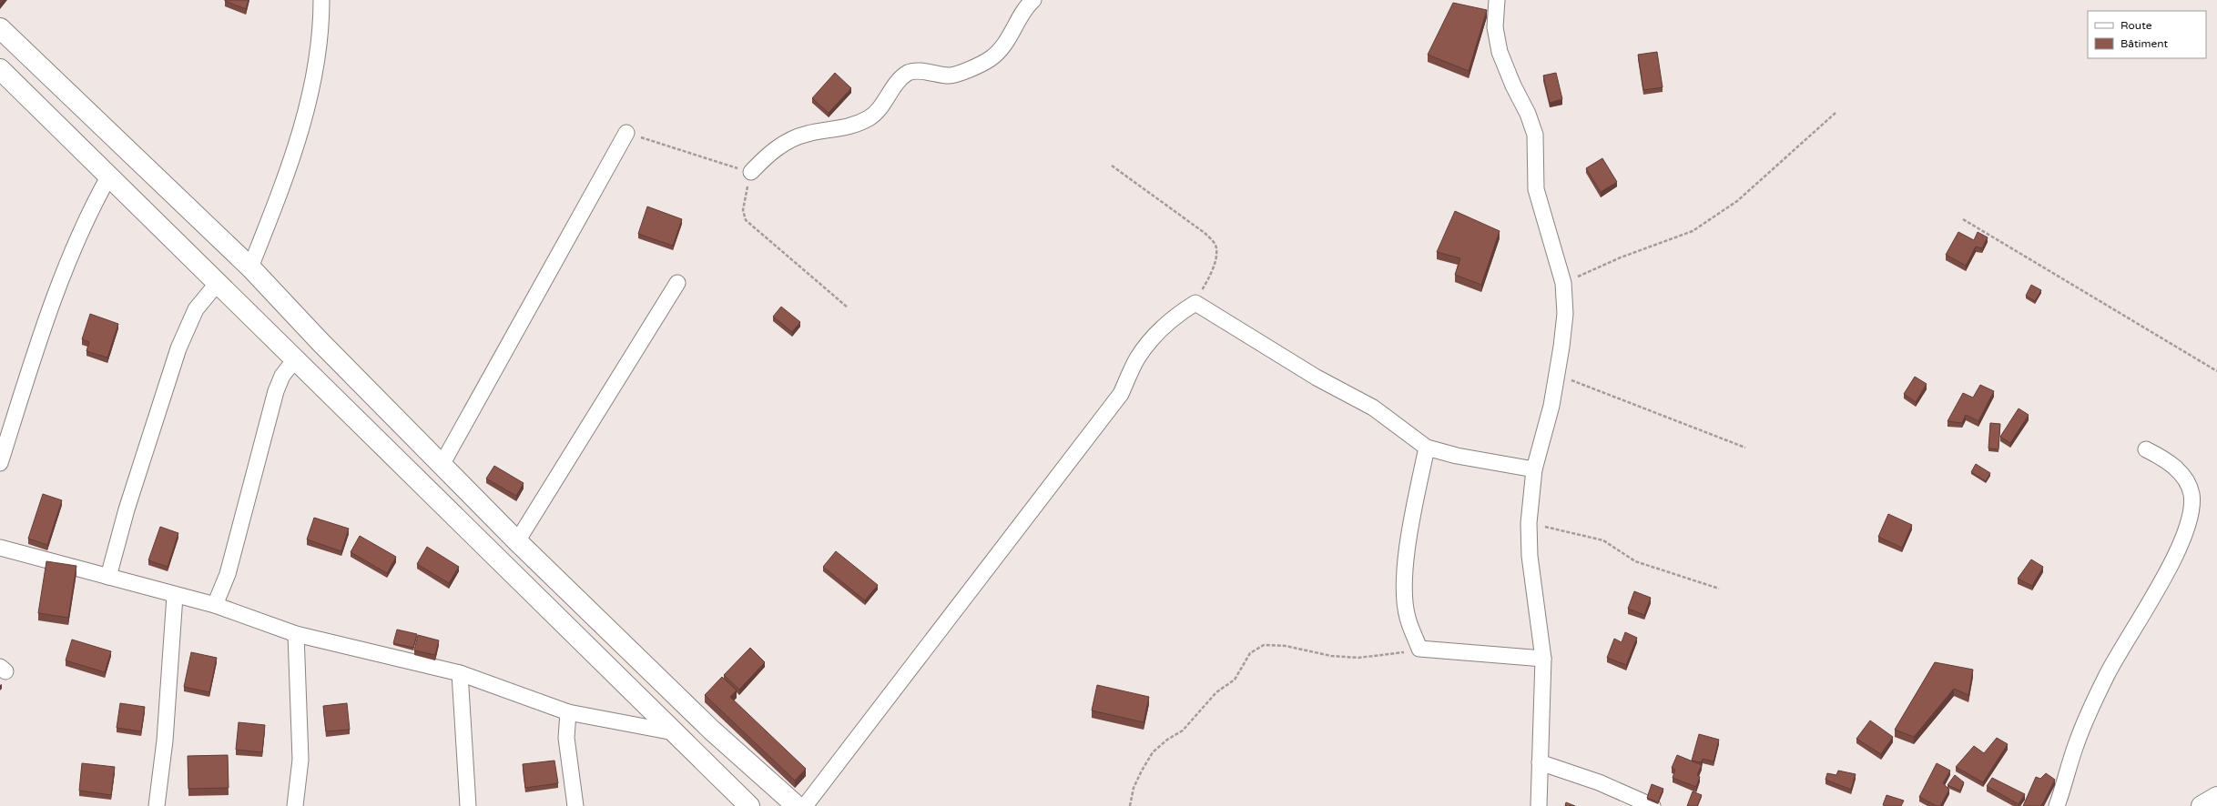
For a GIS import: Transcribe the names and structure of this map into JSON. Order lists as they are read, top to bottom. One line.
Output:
{"legend":["Route","Bâtiment"]}
